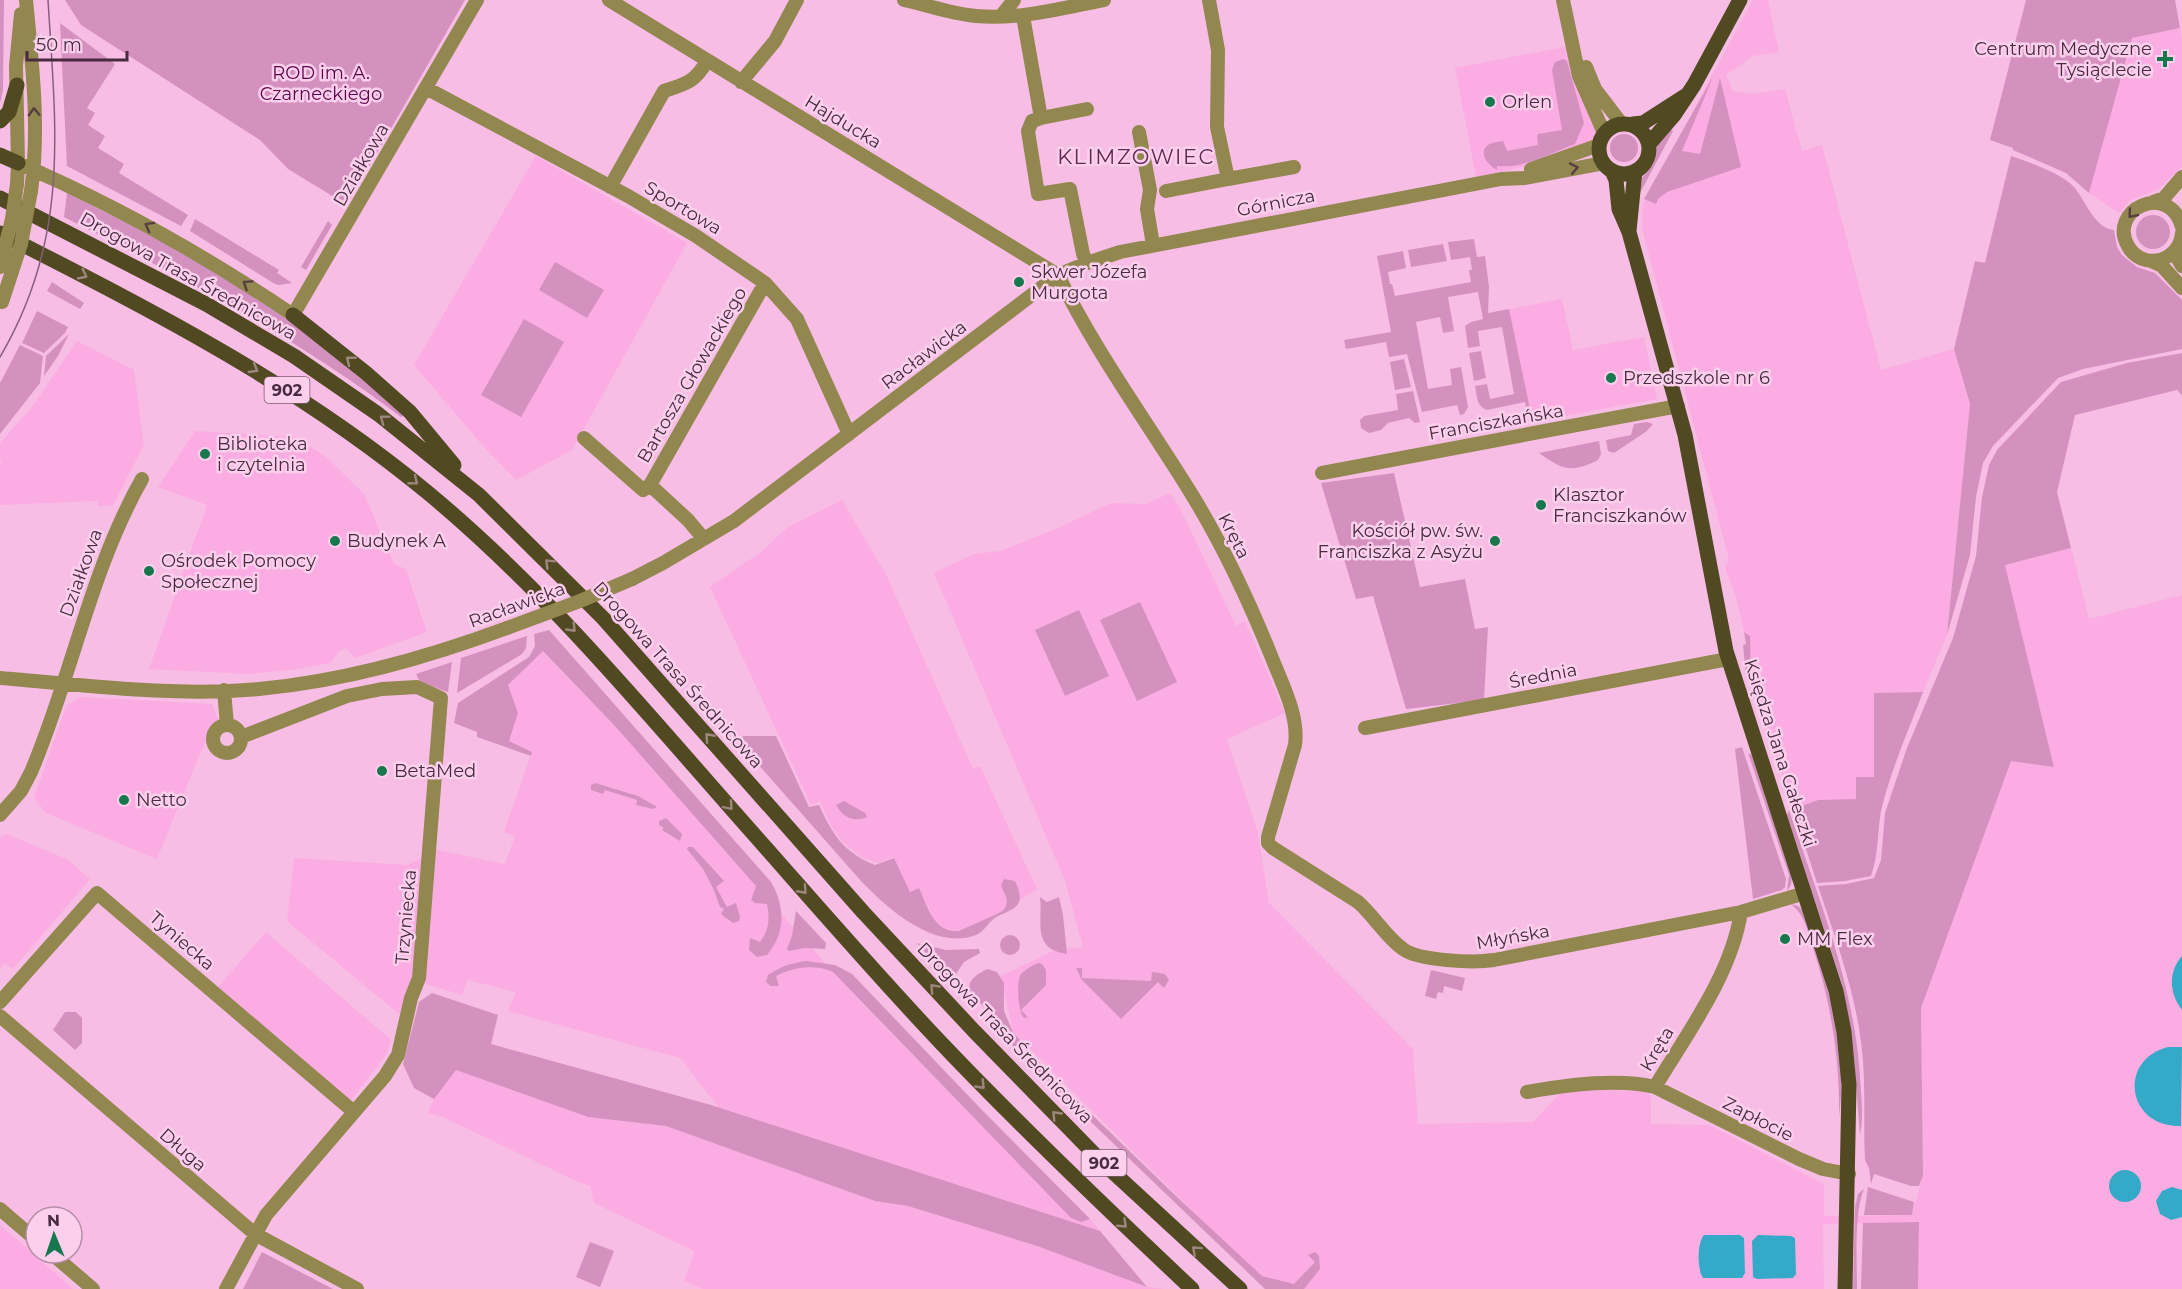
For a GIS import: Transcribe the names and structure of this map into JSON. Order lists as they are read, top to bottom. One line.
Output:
{"streets":{"main road":["Drogowa Trasa Średnicowa","902","Księdza Jana Gałeczki"],"street":["Hajducka","Działkowa","Górnicza","Sportowa","Racławicka","Bartosza Głowackiego","Franciszkańska","Kręta","Średnia","Trzyniecka","Młyńska","Tyniecka","Zapłocie","Długa"]},"crossings":[["Hajducka","Górnicza"],["Hajducka","Racławicka"],["Hajducka","Kręta"],["Działkowa","Sportowa"],["Działkowa","Racławicka"],["Górnicza","Racławicka"],["Górnicza","Kręta"],["Górnicza","Księdza Jana Gałeczki"],["Sportowa","Racławicka"],["Sportowa","Bartosza Głowackiego"],["Racławicka","Bartosza Głowackiego"],["Racławicka","Kręta"],["Franciszkańska","Księdza Jana Gałeczki"],["Kręta","Młyńska"],["Kręta","Zapłocie"],["Średnia","Księdza Jana Gałeczki"],["Księdza Jana Gałeczki","Młyńska"],["Księdza Jana Gałeczki","Zapłocie"],["Trzyniecka","Tyniecka"],["Trzyniecka","Długa"]],"districts":["KLIMZOWIEC"],"parks":["ROD im. A. Czarneckiego"],"places":{"health":["Centrum Medyczne Tysiąclecie"],"other":["Orlen","Skwer Józefa Murgota","Przedszkole nr 6","Biblioteka i czytelnia","Klasztor Franciszkanów","Budynek A","Kościół pw. św. Franciszka z Asyżu","Ośrodek Pomocy Społecznej","BetaMed","Netto","MM Flex"]},"scale_bar":"50 m","north":"top"}
